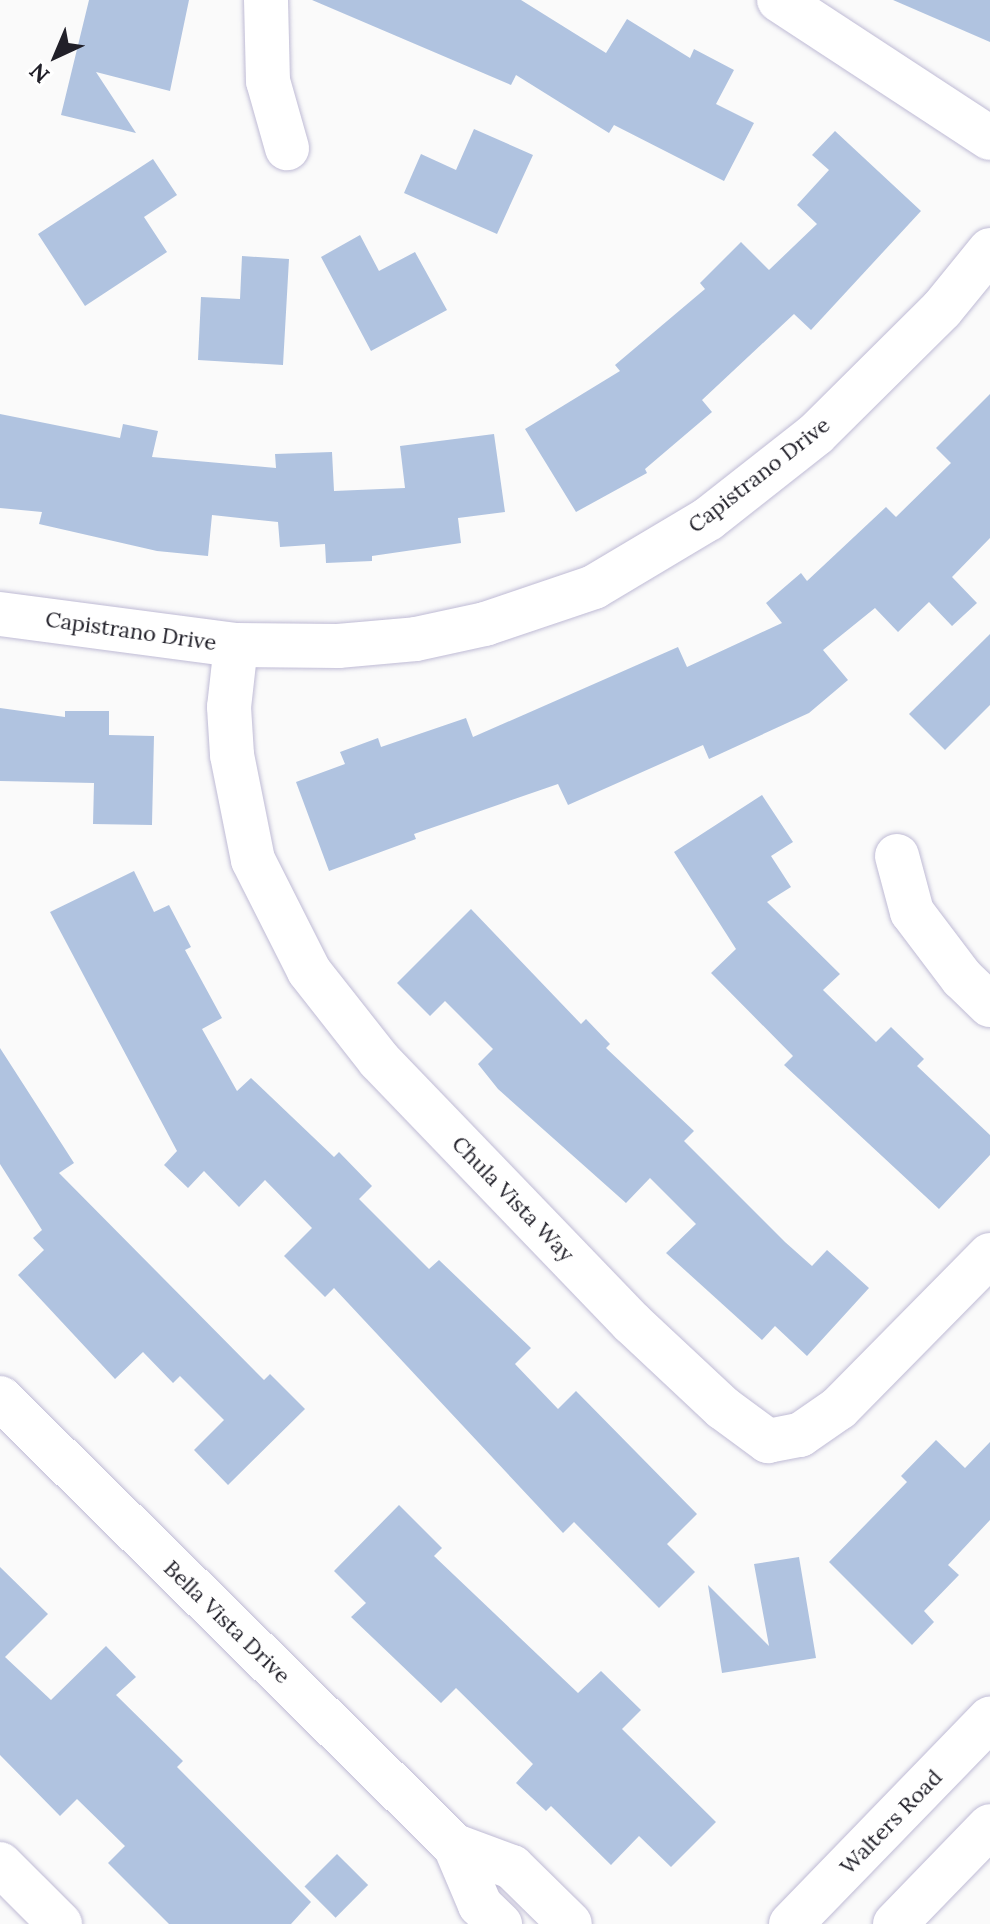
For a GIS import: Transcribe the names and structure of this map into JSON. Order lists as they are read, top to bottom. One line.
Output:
{"streets":{"street":["Capistrano Drive","Chula Vista Way","Bella Vista Drive","Walters Road"]},"crossings":[["Capistrano Drive","Chula Vista Way"]],"north":"bottom left"}
